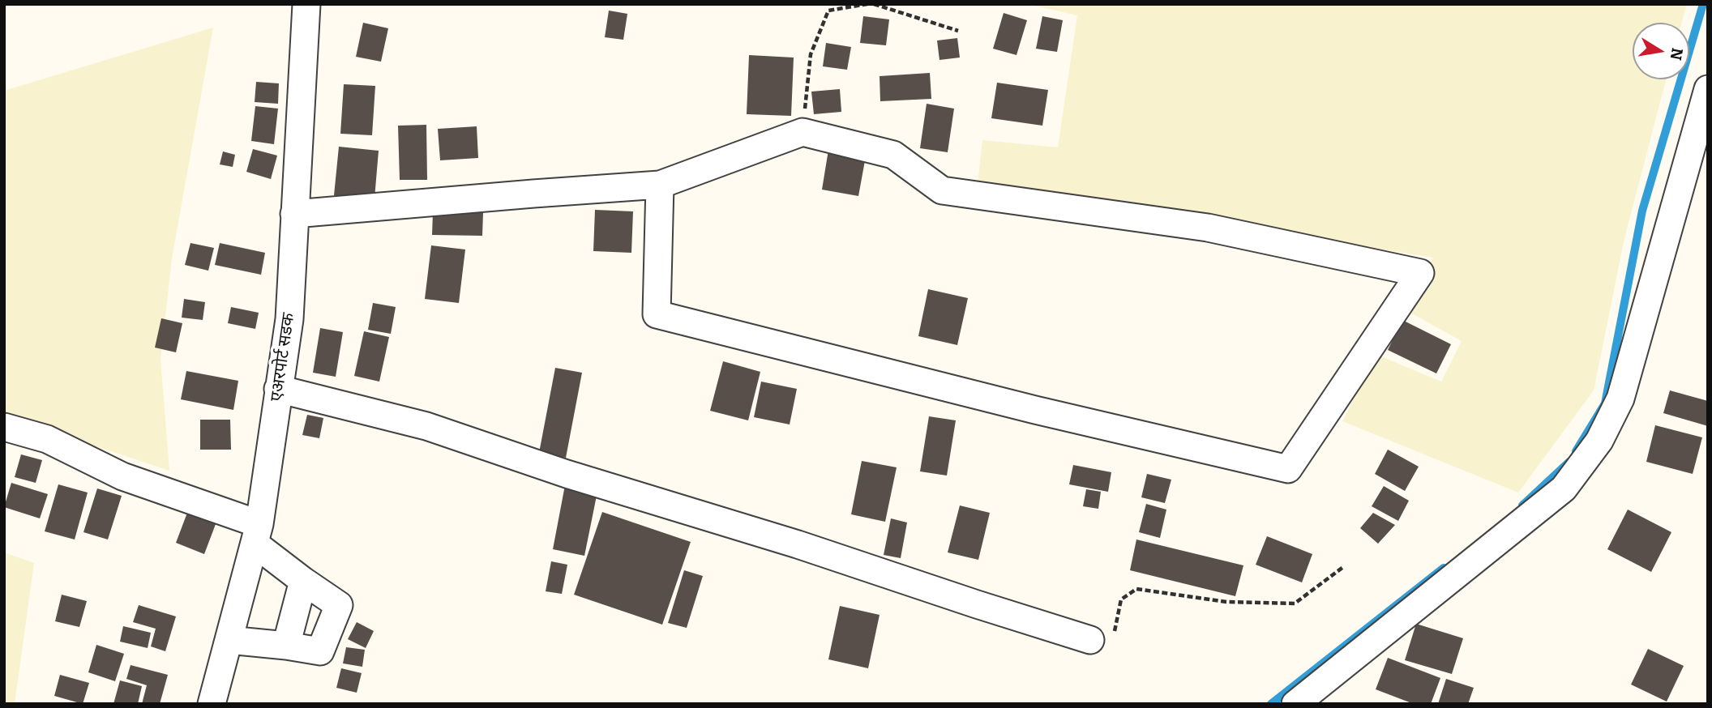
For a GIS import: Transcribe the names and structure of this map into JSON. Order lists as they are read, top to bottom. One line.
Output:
{"streets":{"street":["एअरपोर्ट सडक"]},"north":"right"}
